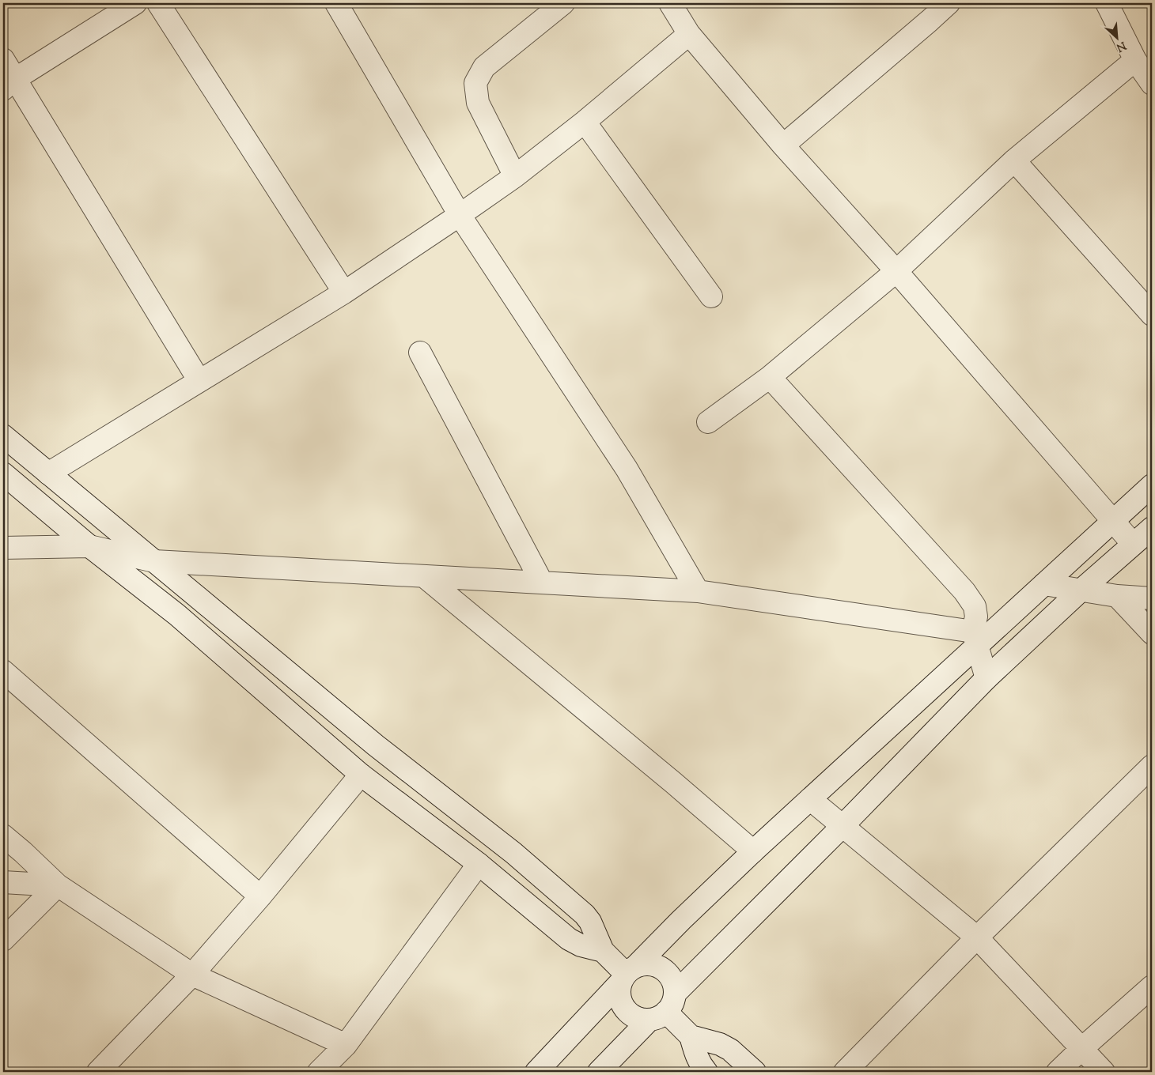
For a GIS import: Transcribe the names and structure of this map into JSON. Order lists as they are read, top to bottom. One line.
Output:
{"north":"bottom right"}
